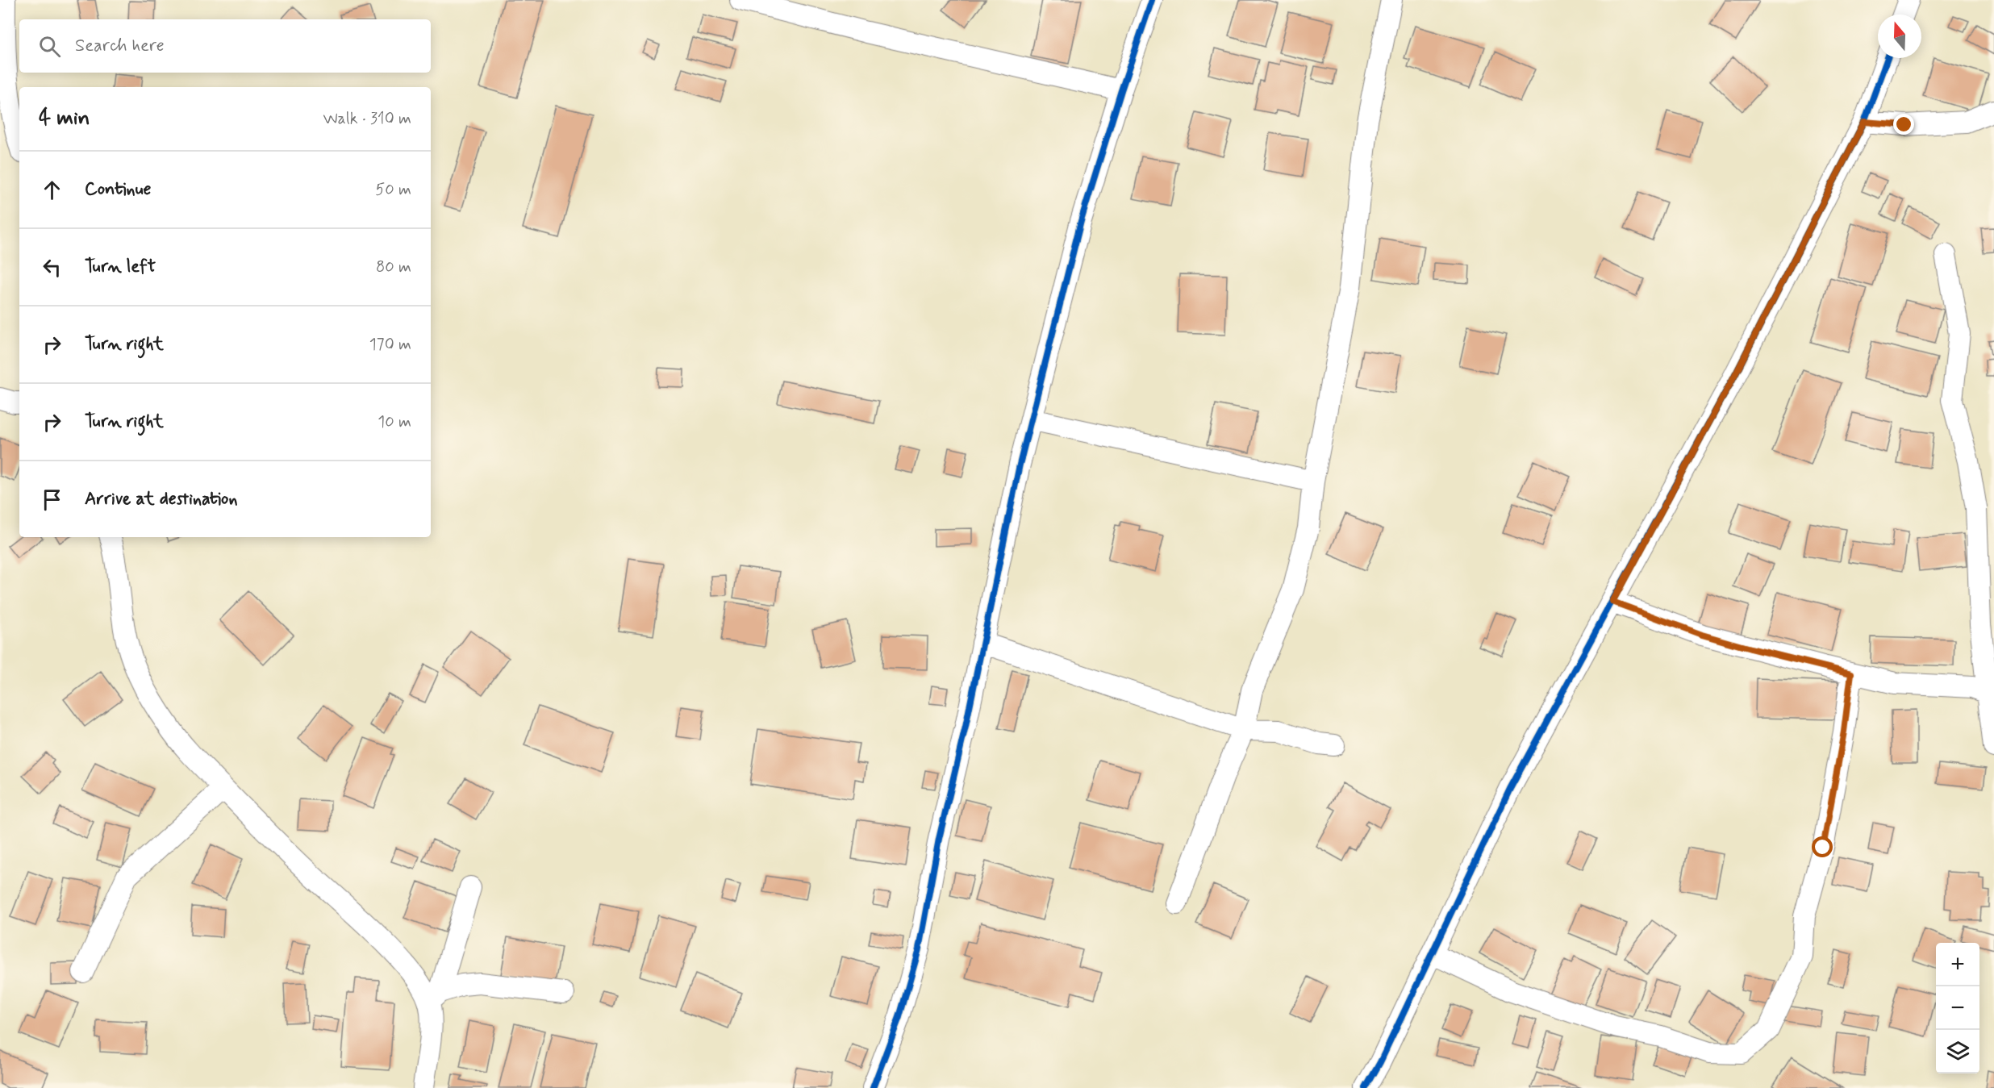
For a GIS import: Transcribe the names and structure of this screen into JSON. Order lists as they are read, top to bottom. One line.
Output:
{"north":"top","page":{"search":"Search here","heading":["4 min","Walk · 310 m"],"list":[["Continue","50 m"],["Turn left","80 m"],["Turn right","170 m"],["Turn right","10 m"],"Arrive at destination"],"map_buttons":["+","−"]}}
